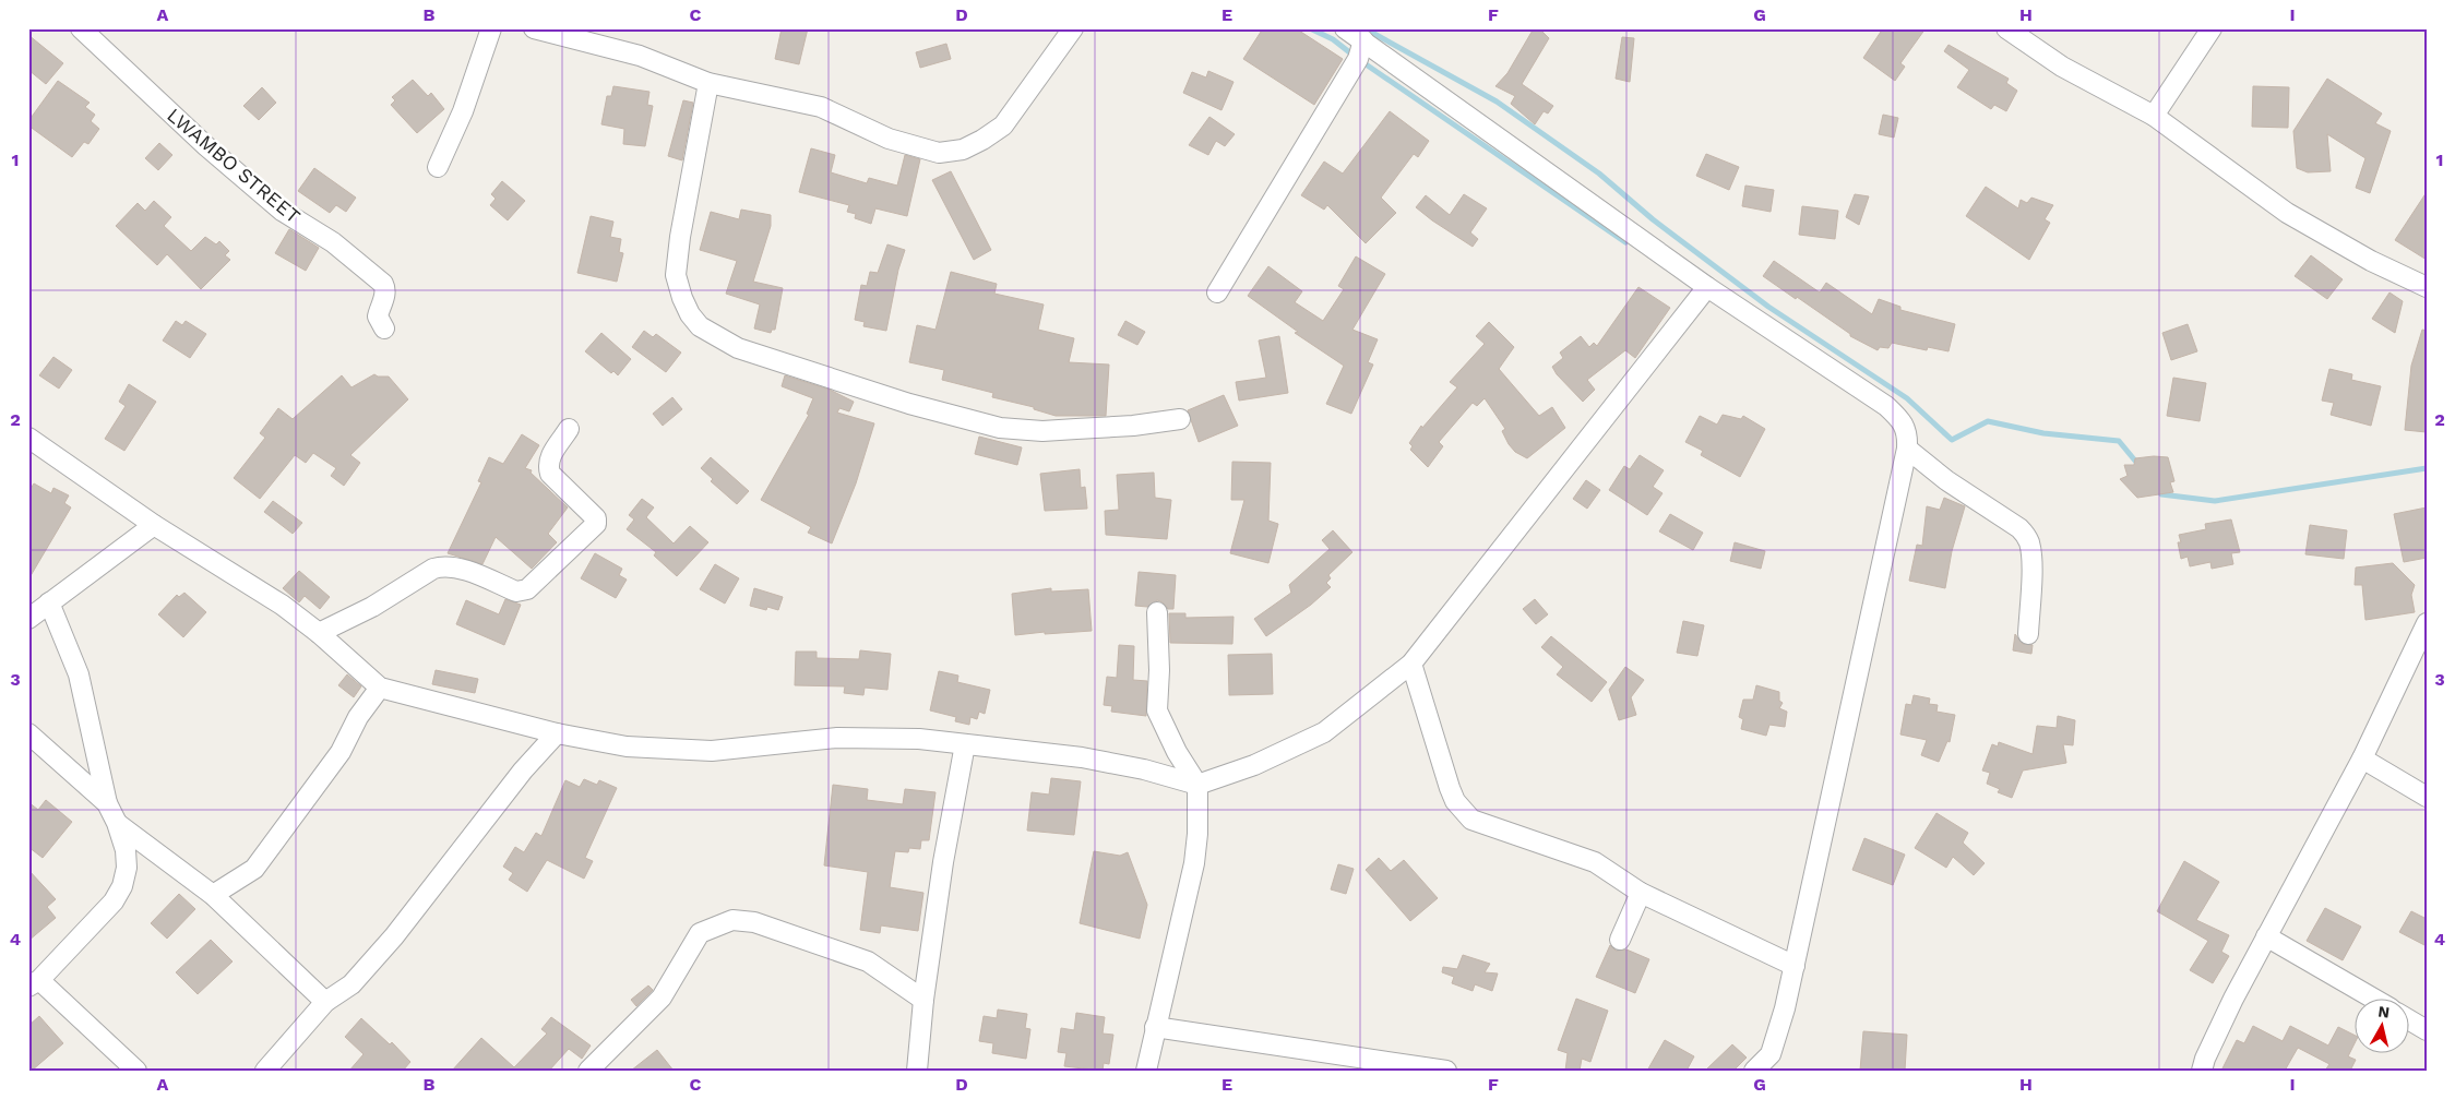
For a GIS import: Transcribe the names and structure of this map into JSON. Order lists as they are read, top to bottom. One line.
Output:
{"streets":{"street":["LWAMBO STREET"]},"north":"top","grid":{"columns":["A","B","C","D","E","F","G","H","I"],"rows":["1","2","3","4"]}}
